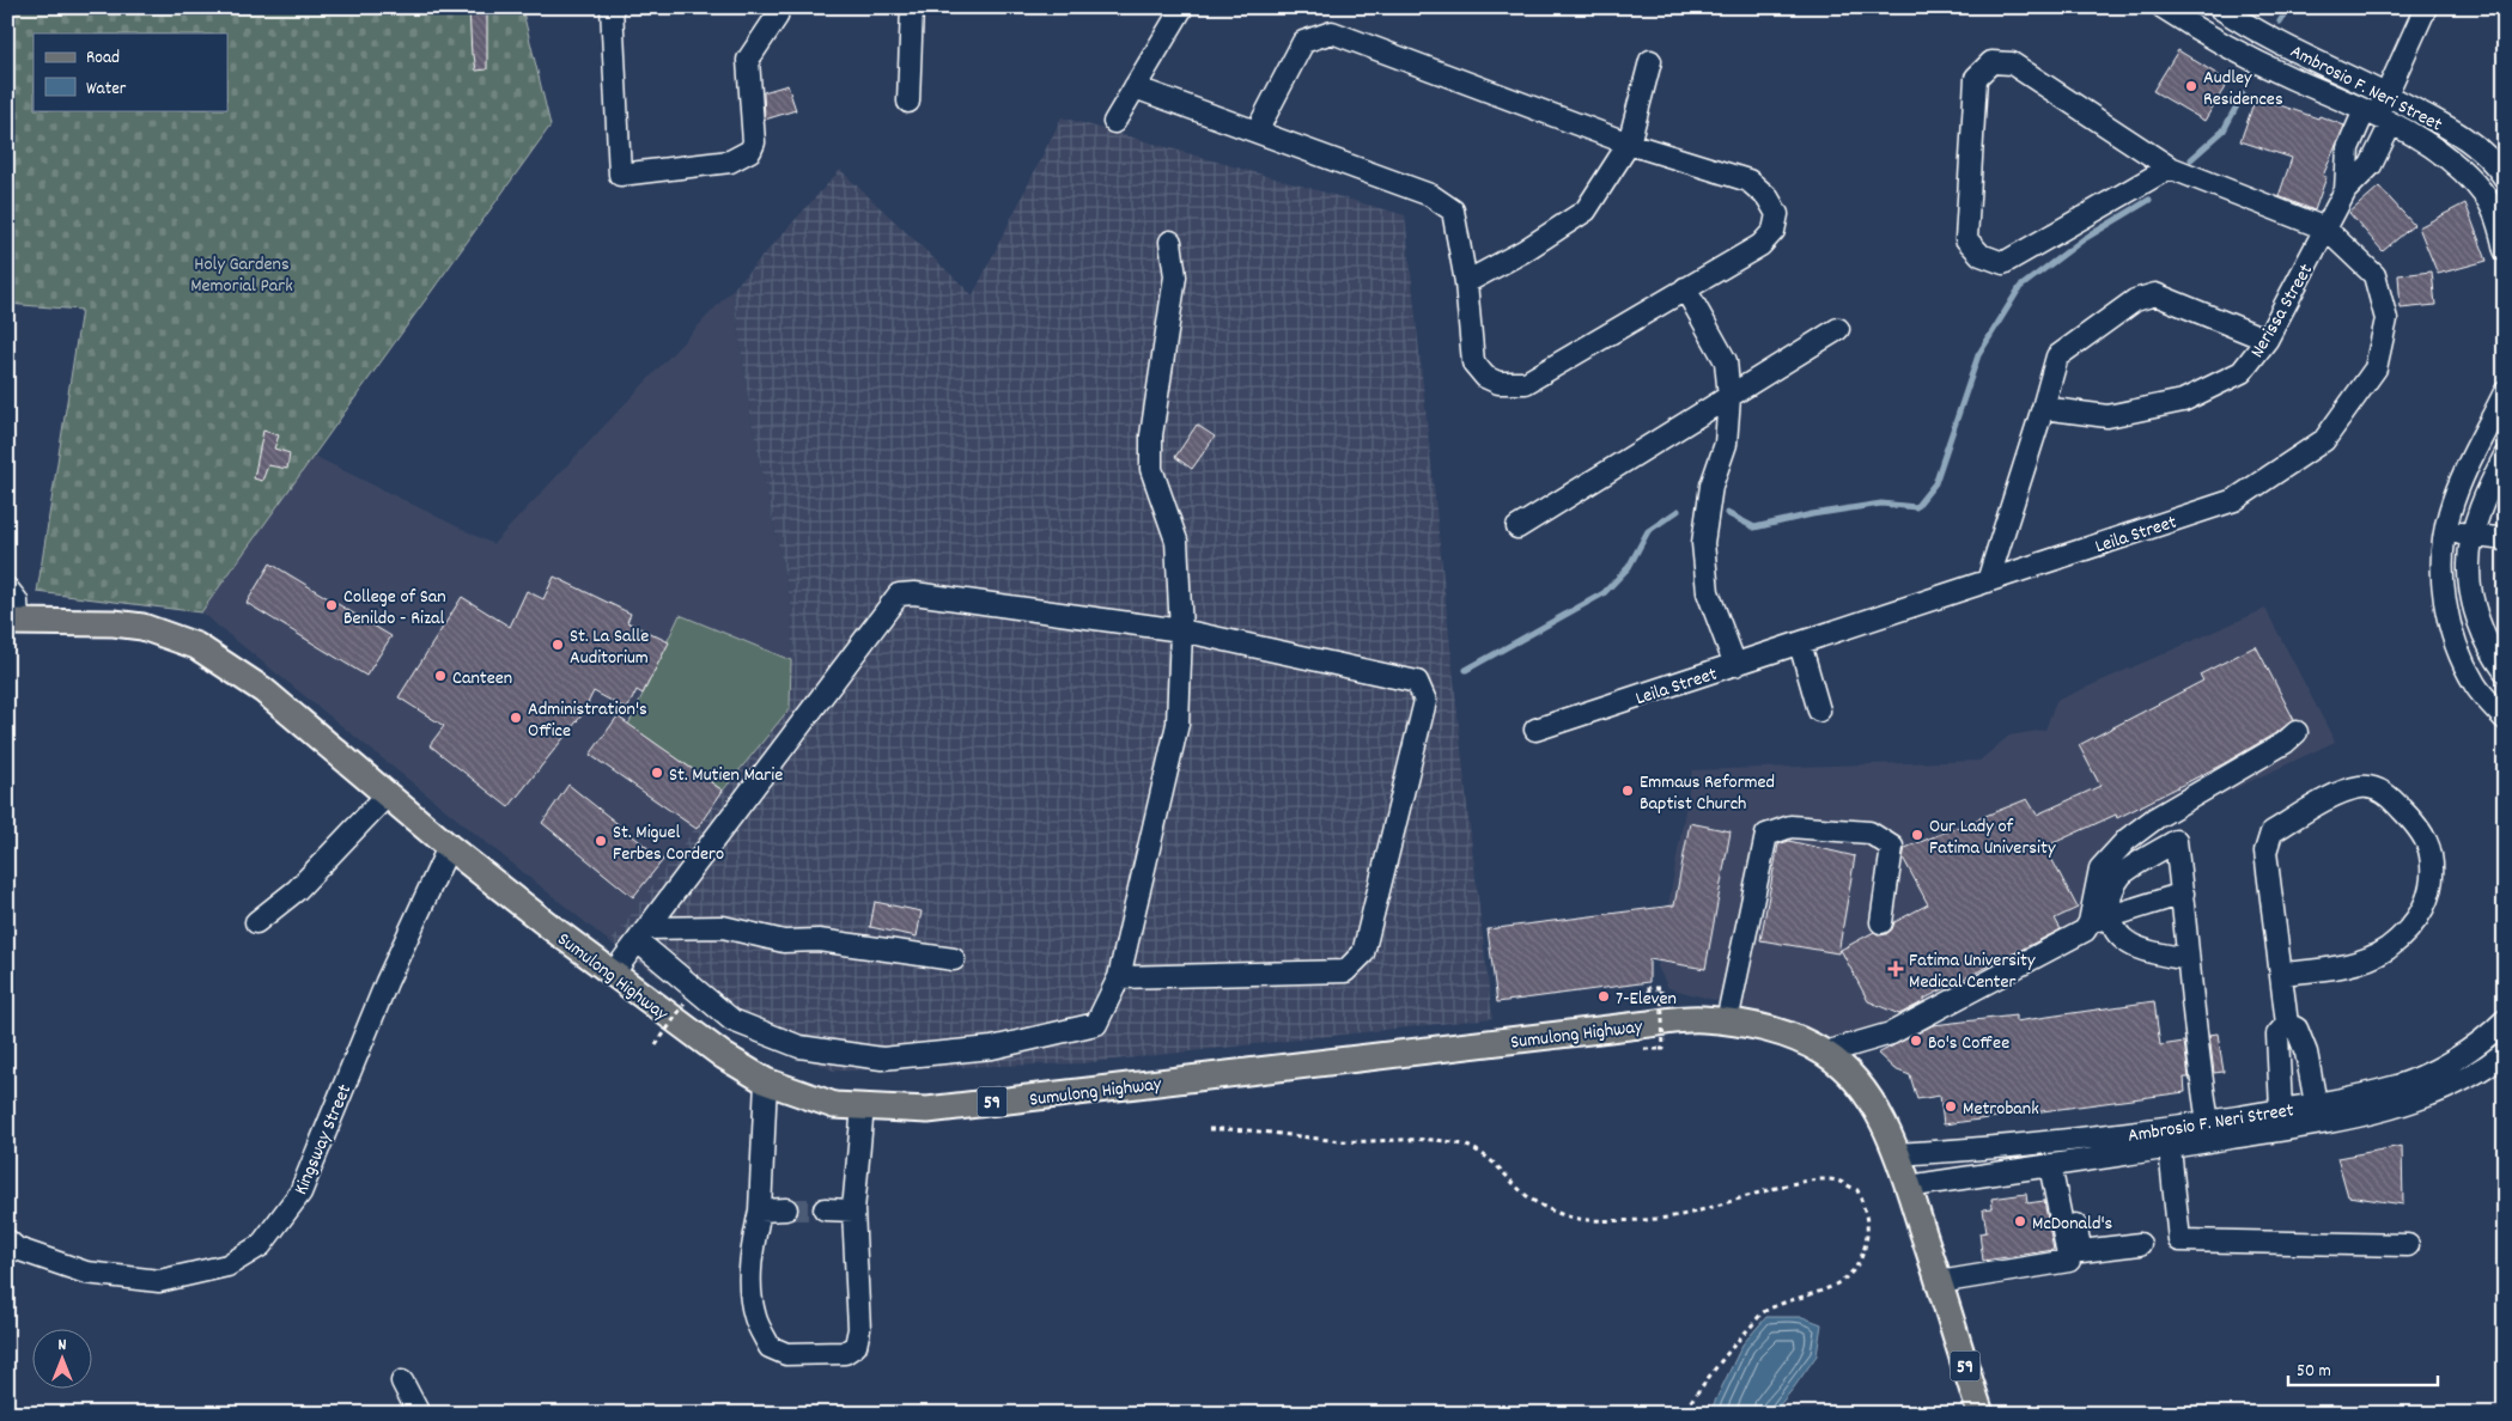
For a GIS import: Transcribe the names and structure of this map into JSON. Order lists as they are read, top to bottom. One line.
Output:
{"streets":{"main road":["Sumulong Highway","59"],"street":["Ambrosio F. Neri Street","Nerissa Street","Leila Street","Kingsway Street"]},"crossings":[["Ambrosio F. Neri Street","Sumulong Highway"],["Nerissa Street","Leila Street"],["Sumulong Highway","Kingsway Street"]],"parks":["Holy Gardens Memorial Park"],"places":{"other":["Audley Residences","College of San Benildo - Rizal","St. La Salle Auditorium","Canteen","Administration's Office","St. Mutien Marie","Emmaus Reformed Baptist Church","Our Lady of Fatima University","St. Miguel Ferbes Cordero","7-Eleven","Bo's Coffee","Metrobank","McDonald's"],"health":["Fatima University Medical Center"]},"legend":["Road","Water"],"scale_bar":"50 m","north":"top"}
